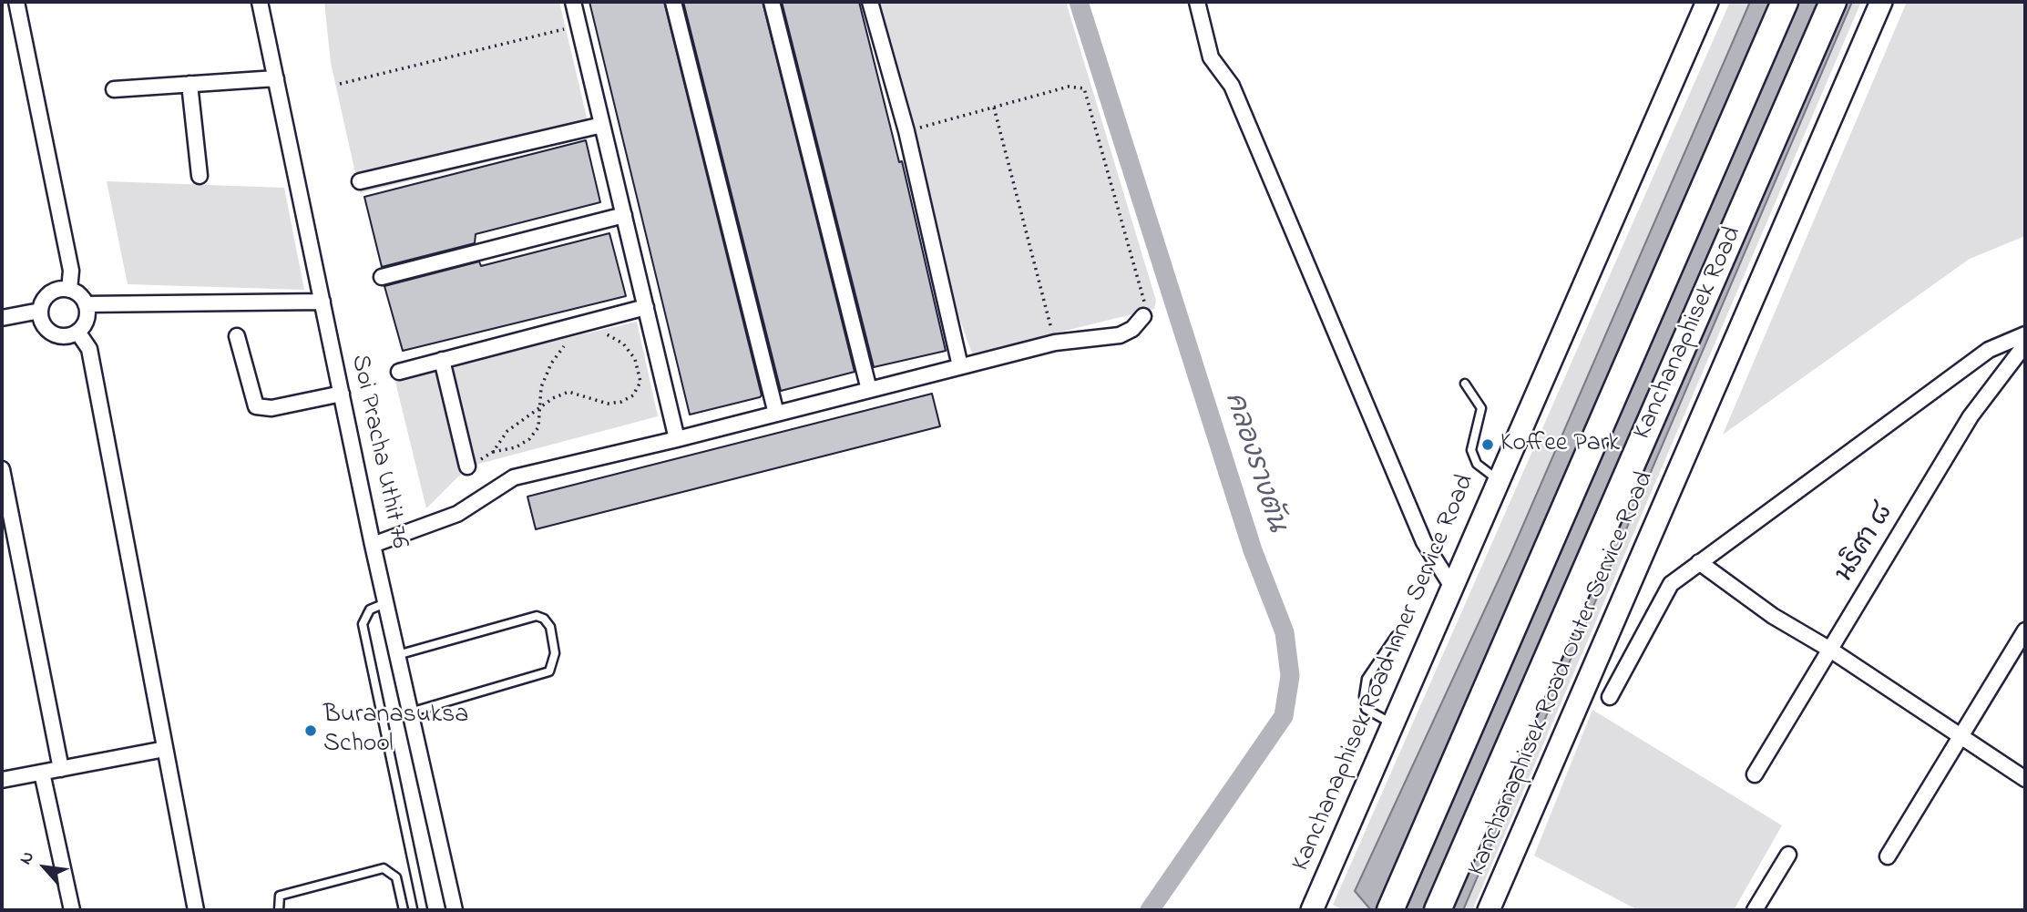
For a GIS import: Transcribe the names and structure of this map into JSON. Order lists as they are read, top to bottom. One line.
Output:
{"streets":{"highway":["Kanchanaphisek Road"],"main road":["Kanchanaphisek Road Inner Service Road","Kanchanaphisek Road Outer Service Road"],"street":["Soi Pracha Uthit 76","นริศา ๘"]},"water":["คลองรางตัน"],"places":["Koffee Park","Buranasuksa School"],"north":"top left"}
